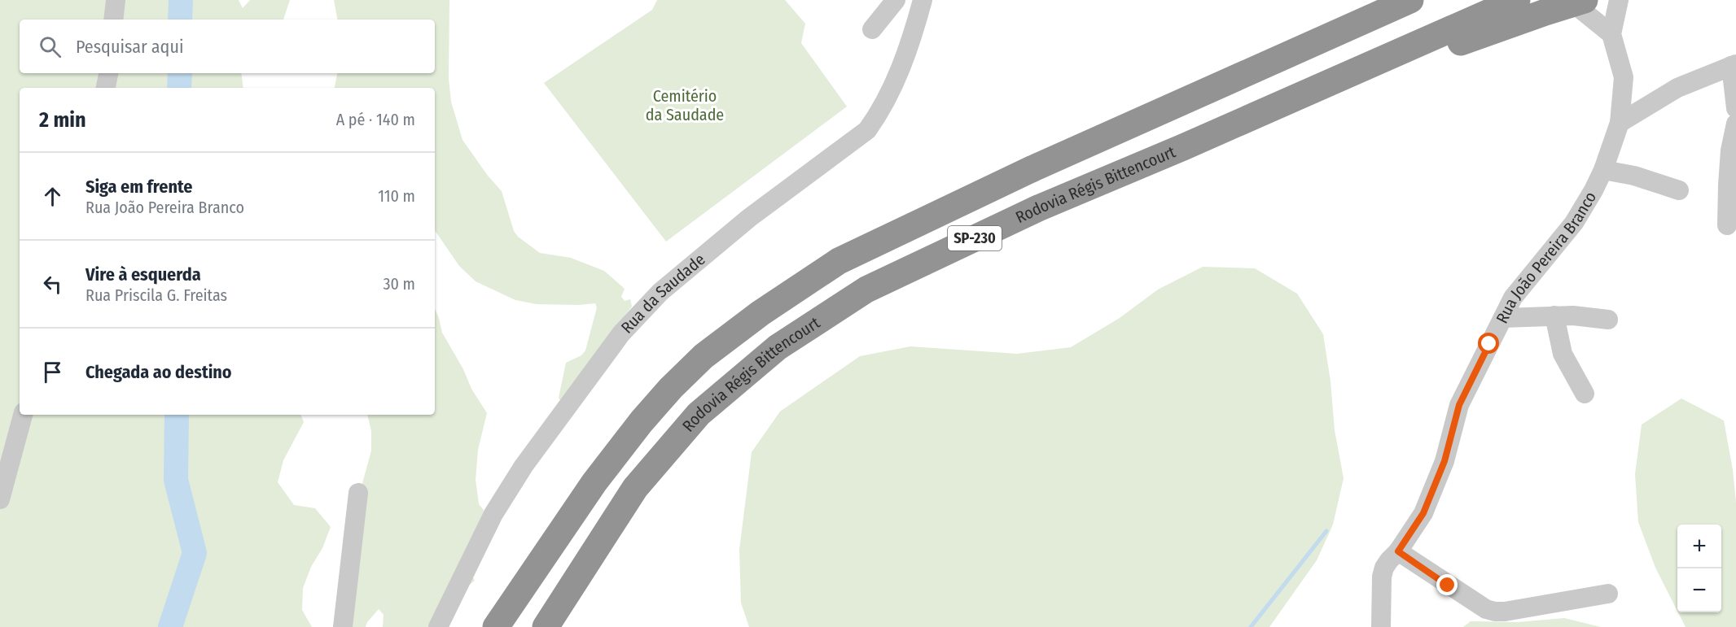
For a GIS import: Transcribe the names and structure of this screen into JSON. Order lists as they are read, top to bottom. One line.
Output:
{"streets":{"highway":["Rodovia Régis Bittencourt","SP-230"],"street":["Rua João Pereira Branco","Rua da Saudade"]},"parks":["Cemitério da Saudade"],"page":{"search":"Pesquisar aqui","heading":["2 min","A pé · 140 m"],"list":[["Siga em frente","Rua João Pereira Branco","110 m"],["Vire à esquerda","Rua Priscila G. Freitas","30 m"],"Chegada ao destino"],"map_buttons":["+","−"]}}
